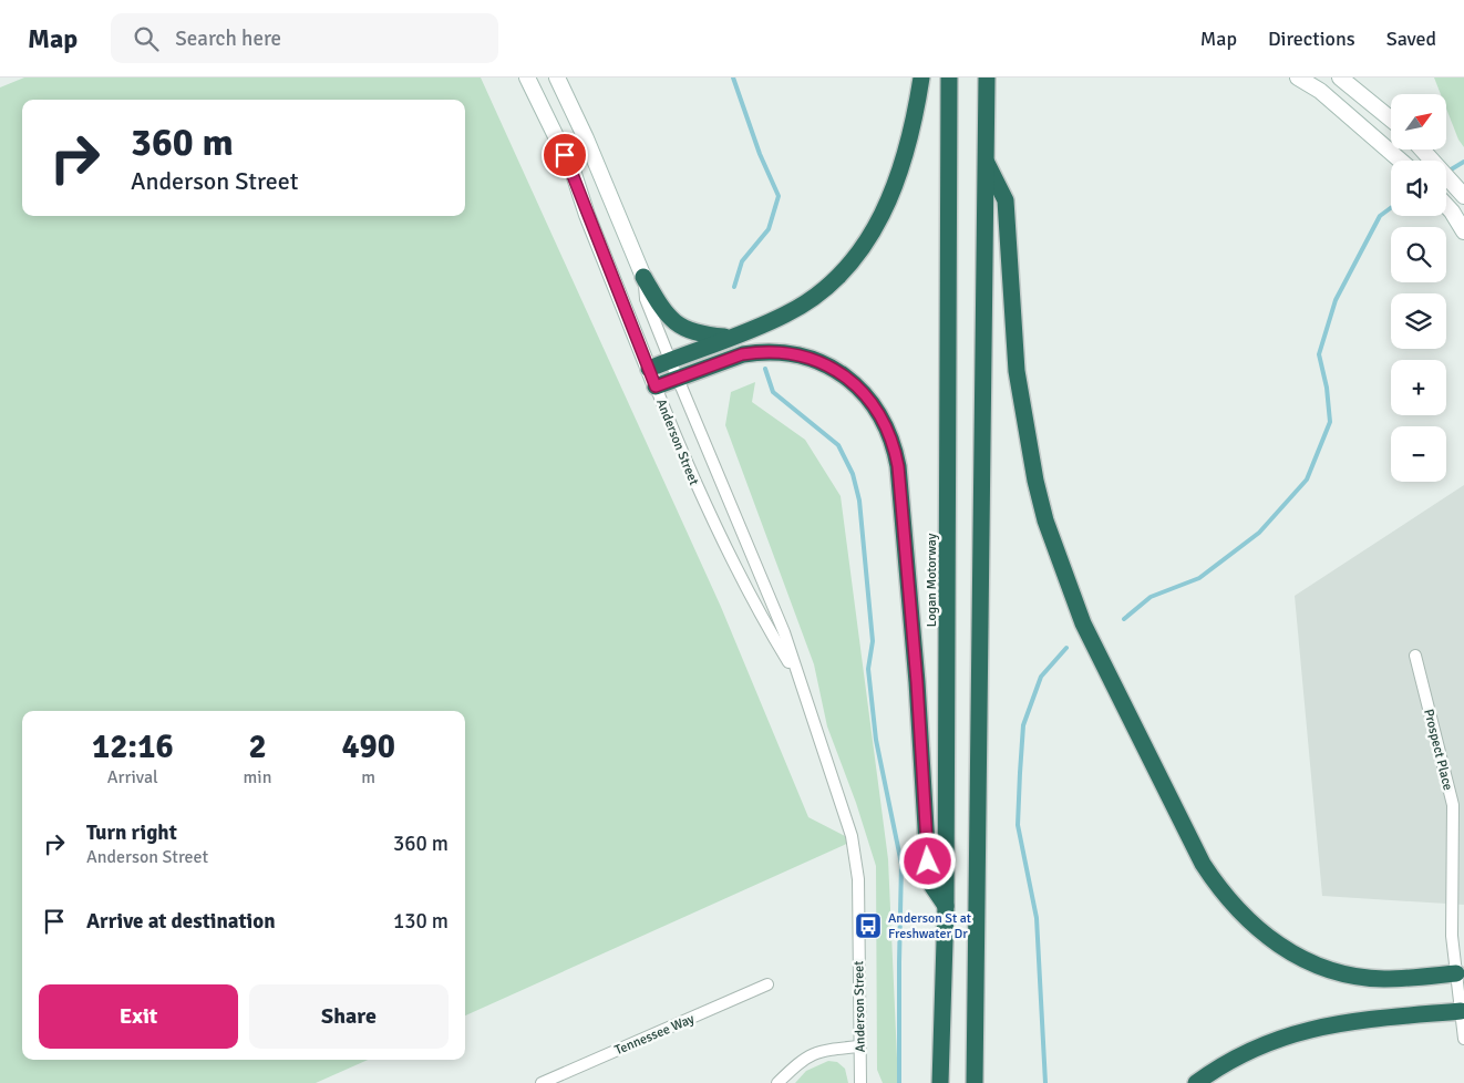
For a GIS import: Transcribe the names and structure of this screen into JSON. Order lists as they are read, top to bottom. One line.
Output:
{"streets":{"highway":["Logan Motorway"],"main road":["Anderson Street"],"street":["Prospect Place","Tennessee Way"]},"places":{"bus stop":["Anderson St at Freshwater Dr"]},"north":"top right","page":{"header":"Map","search":"Search here","nav":["Map","Directions","Saved"],"map_buttons":["+","−"],"turn":["360 m","Anderson Street"],"eta":["12:16","Arrival","2","min","490","m"],"list":[{"name":"Turn right","note":"Anderson Street","value":"360 m"},{"name":"Arrive at destination","value":"130 m"}],"buttons":["Exit","Share"]}}
